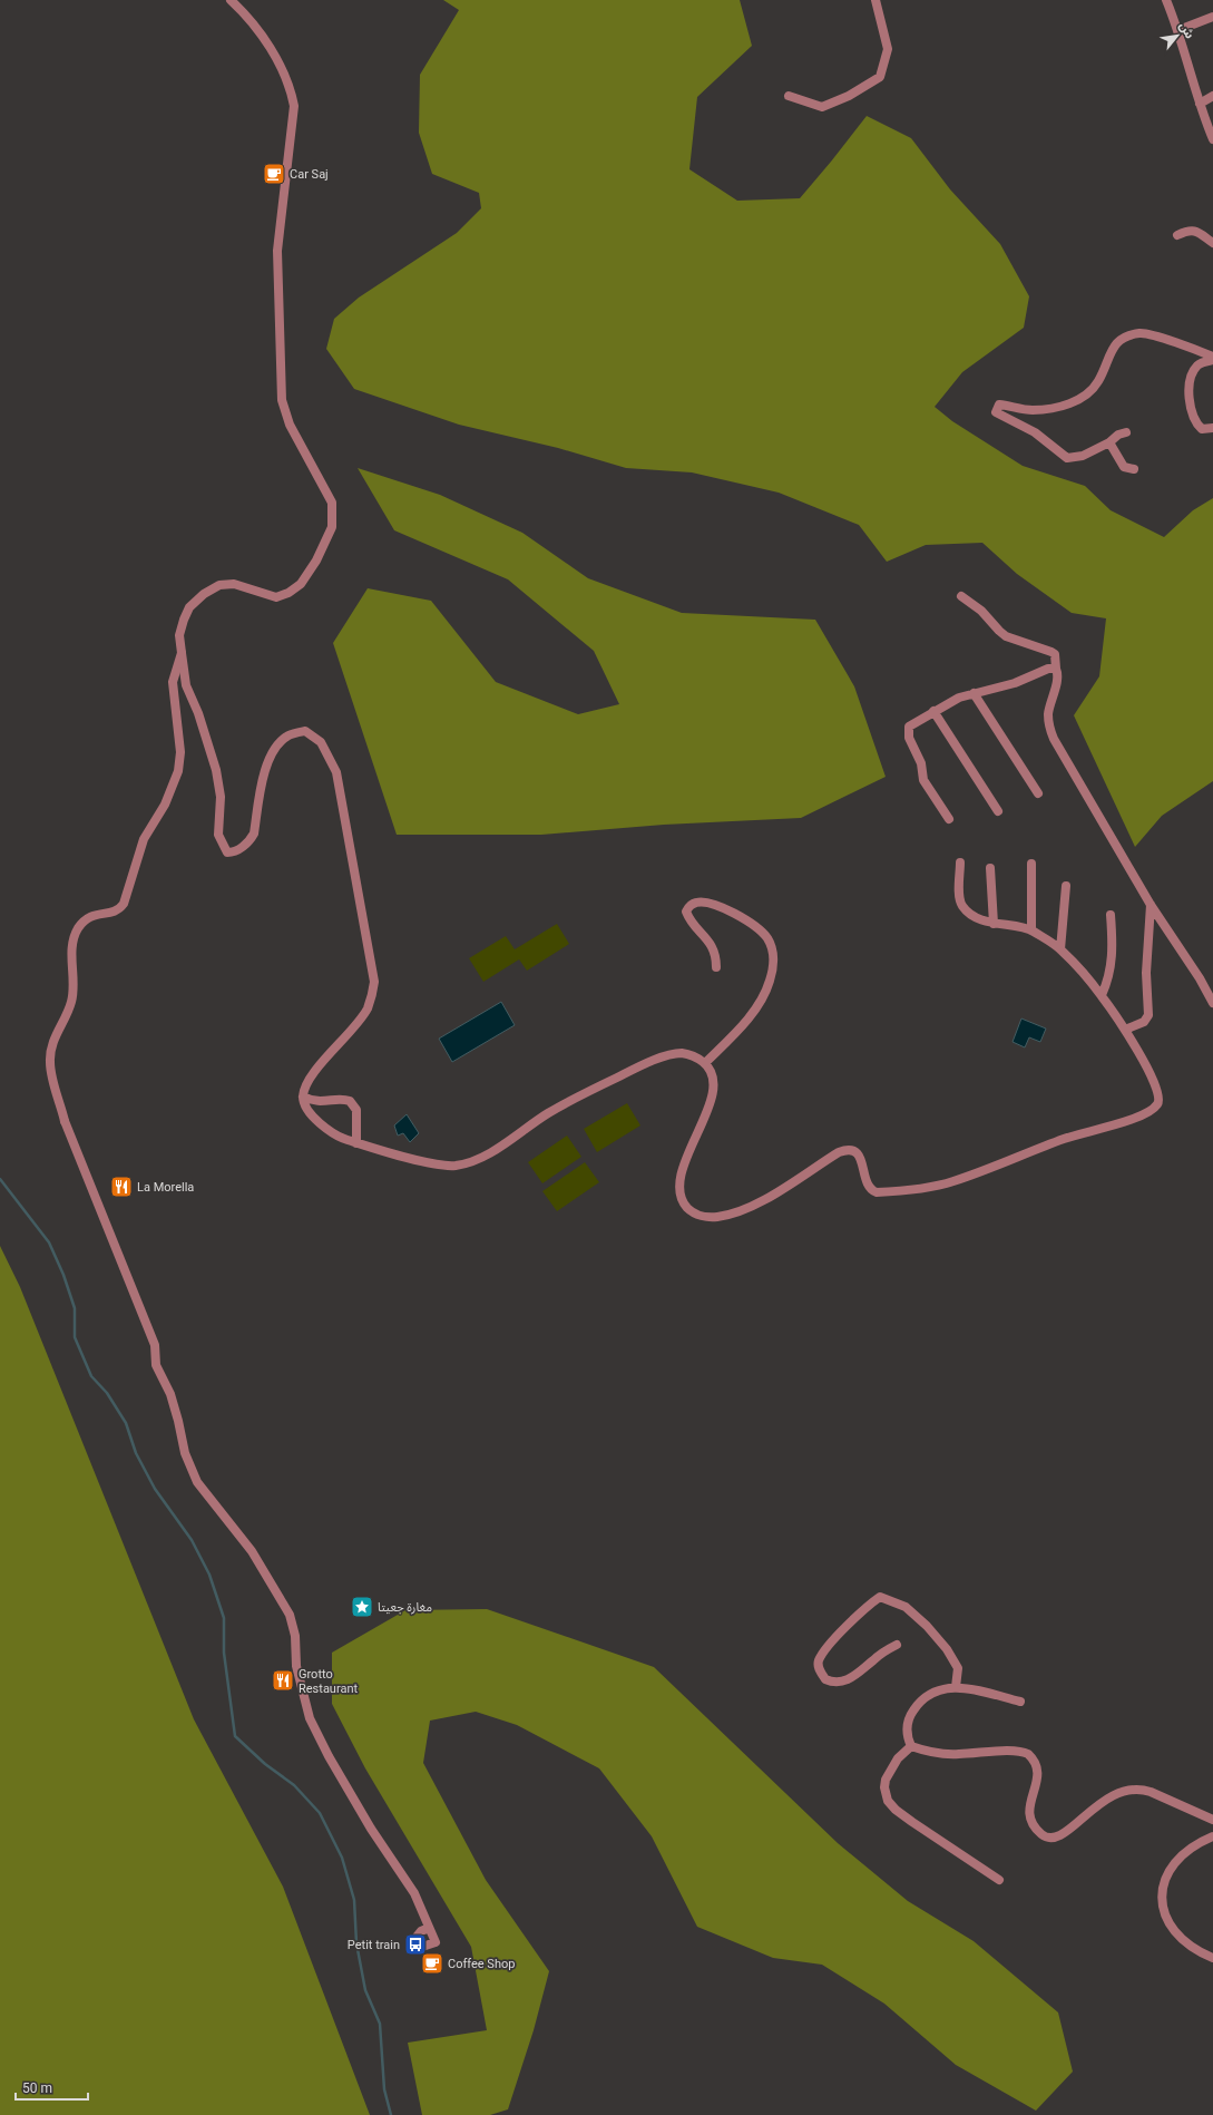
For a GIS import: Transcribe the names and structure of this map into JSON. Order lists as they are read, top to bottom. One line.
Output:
{"places":{"cafe":["Car Saj","Coffee Shop"],"restaurant":["La Morella","Grotto Restaurant"],"place":["مغارة جعيتا"],"bus stop":["Petit train"]},"scale_bar":"50 m","north":"top right"}
